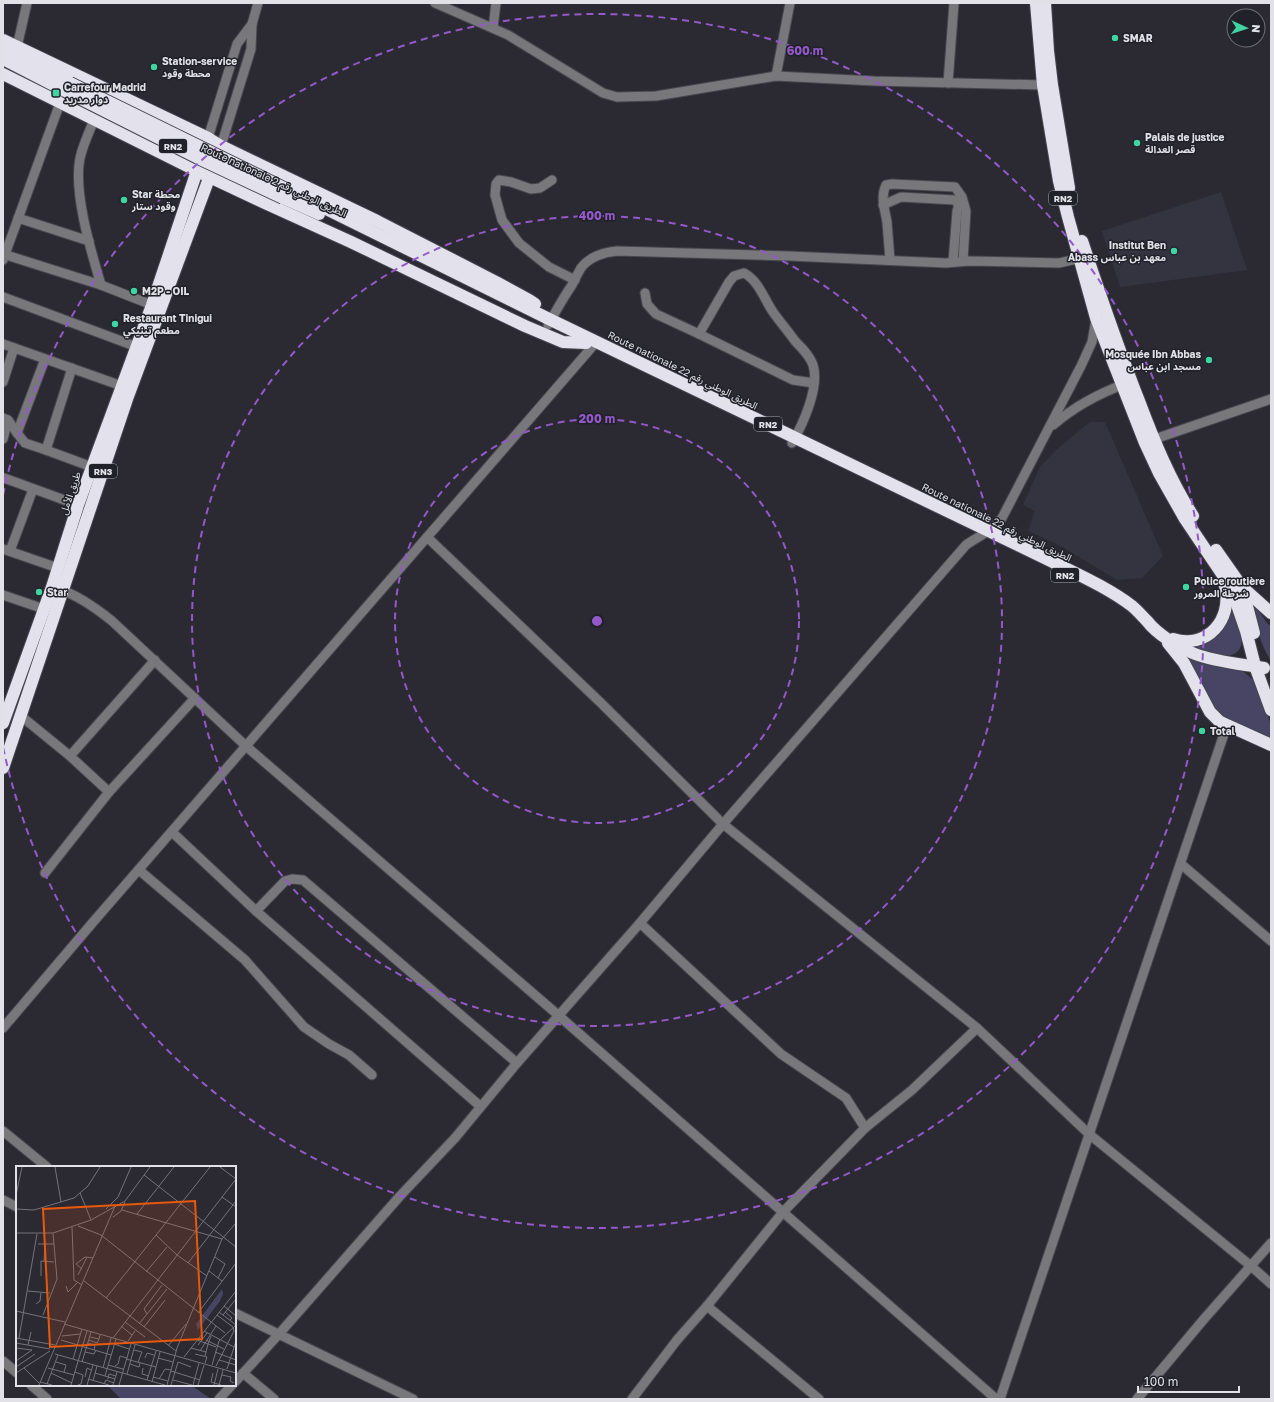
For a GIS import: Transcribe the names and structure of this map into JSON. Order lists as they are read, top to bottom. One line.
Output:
{"streets":{"highway":["RN2","Route nationale الطريق الوطني رقم 2","Route nationale 22 الطريق الوطني رقم","RN3","طريق الأمل"]},"crossings":[["RN2","Route nationale الطريق الوطني رقم 2"],["RN2","Route nationale 22 الطريق الوطني رقم"],["Route nationale الطريق الوطني رقم 2","Route nationale 22 الطريق الوطني رقم"],["RN3","طريق الأمل"]],"places":{"other":["SMAR","Station-service محطة وقود","Palais de justice قصر العدالة","Star محطة وقود ستار","Institut Ben Abass معهد بن عباس","M2P - OIL","Restaurant Tinigui مطعم تينيكي","Mosquée Ibn Abbas مسجد ابن عباس","Police routière شرطة المرور","Star","Total"],"transit":["Carrefour Madrid دوار مدريد"]},"scale_bar":"100 m","north":"right","rings":["600 m","400 m","200 m"]}
